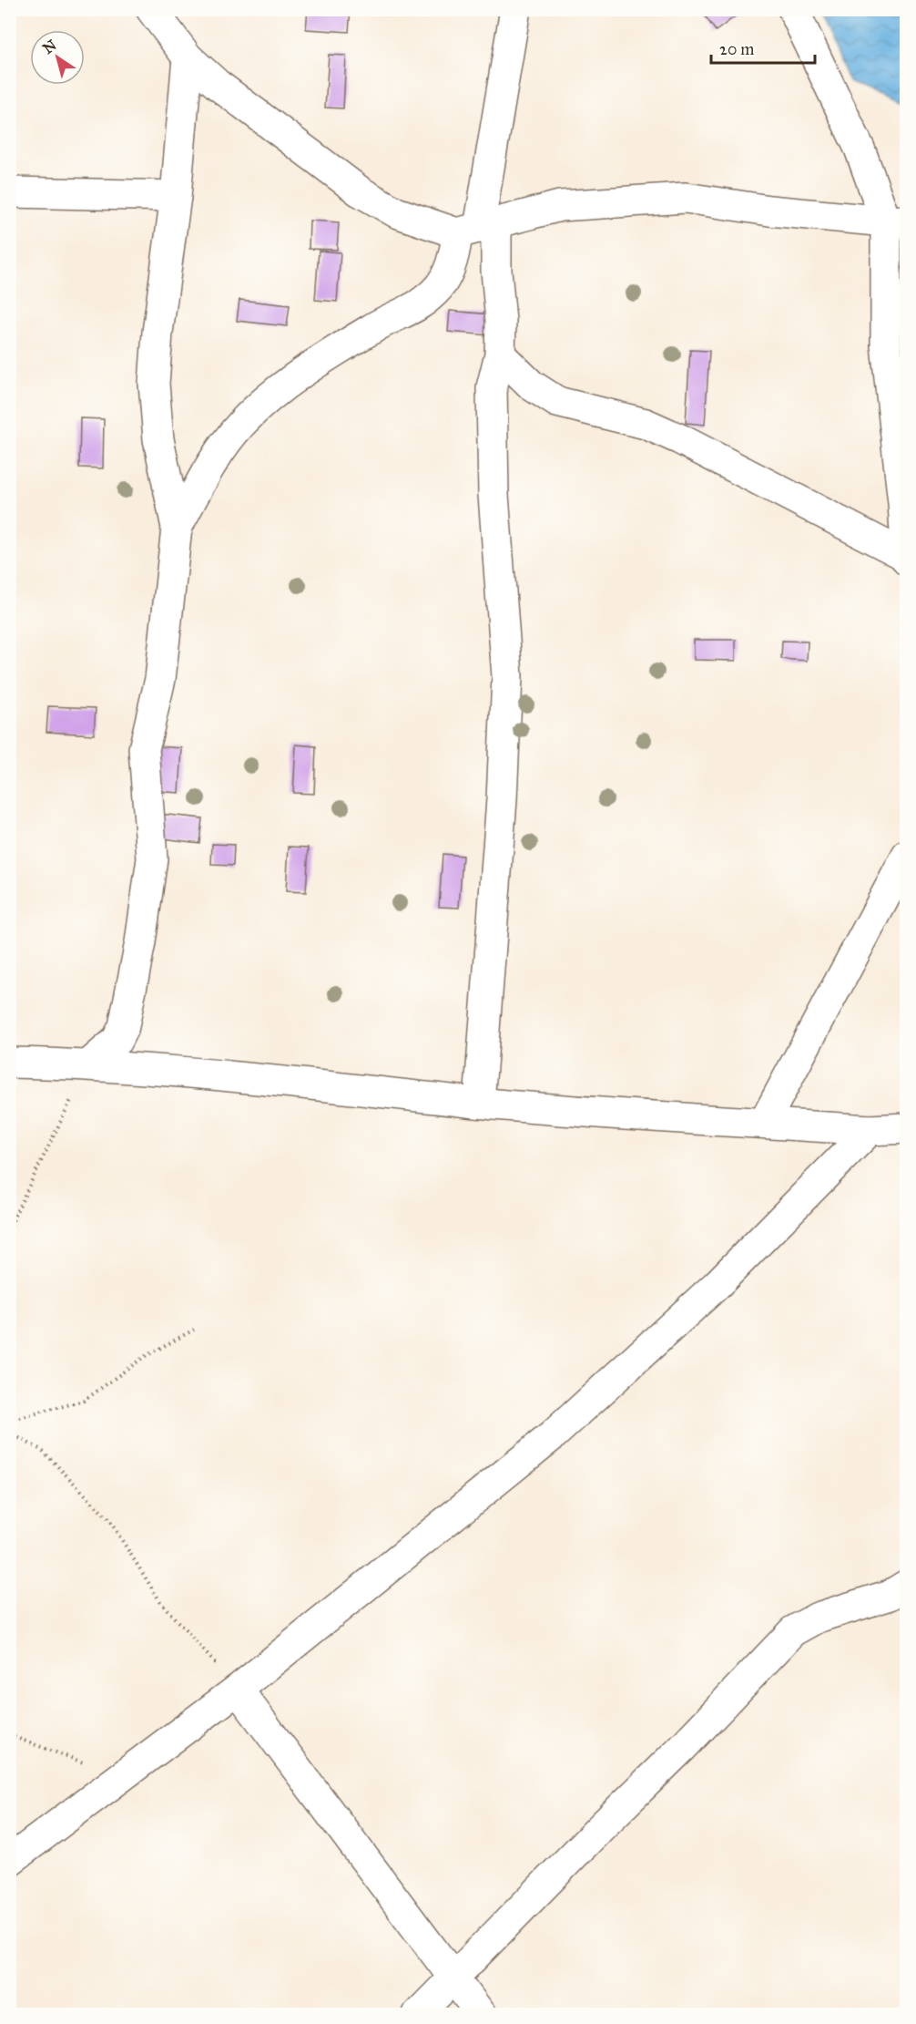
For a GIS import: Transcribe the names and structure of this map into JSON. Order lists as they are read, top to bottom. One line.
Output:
{"scale_bar":"20 m","north":"top left"}
